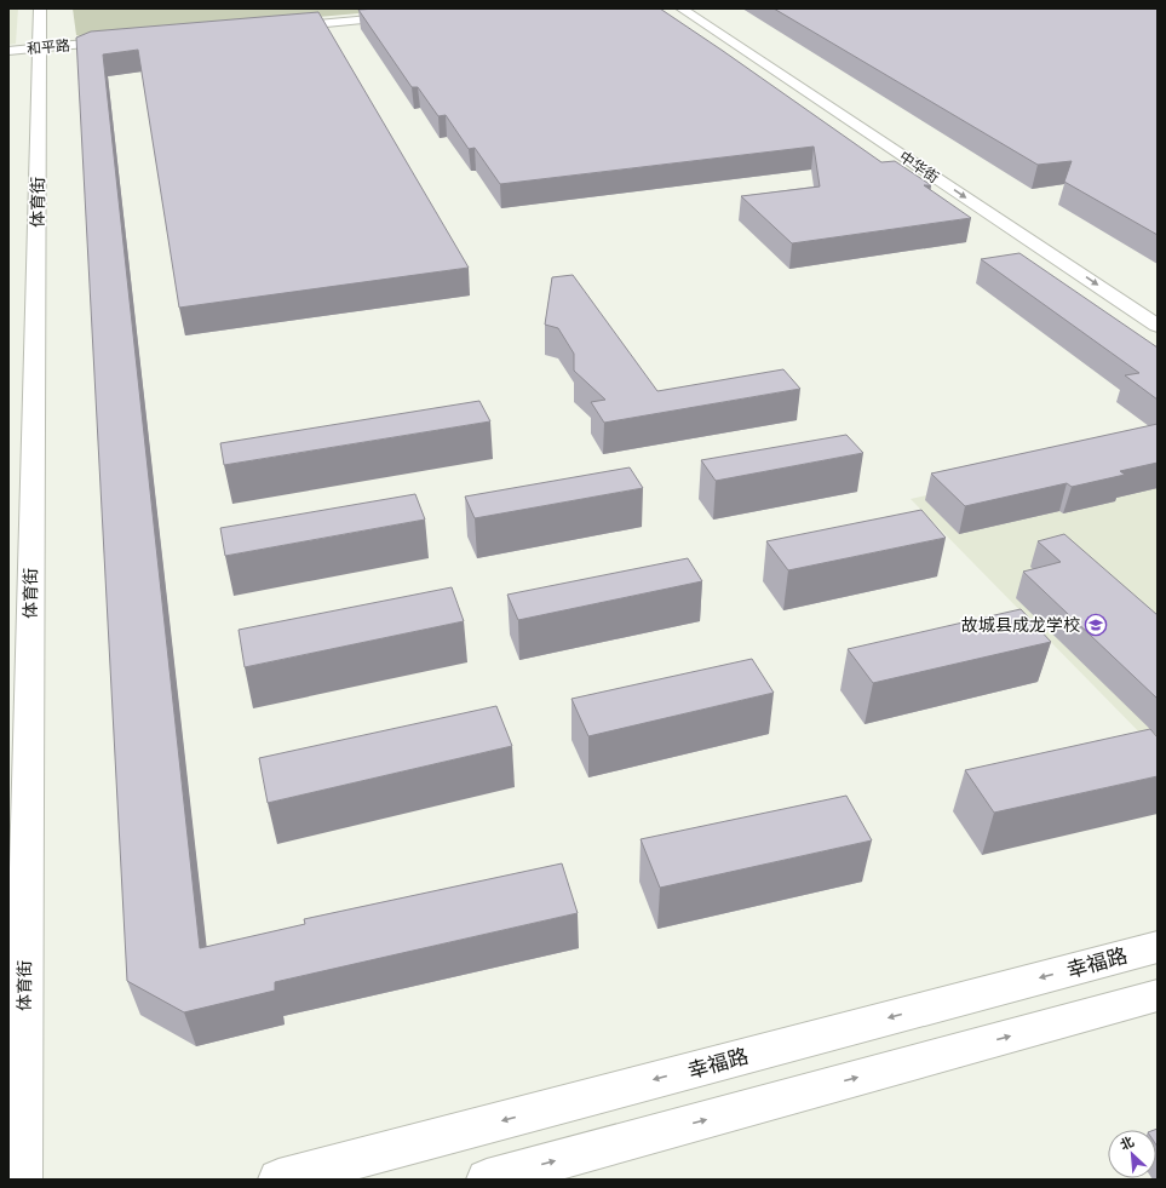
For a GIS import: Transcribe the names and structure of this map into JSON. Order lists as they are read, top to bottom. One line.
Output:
{"streets":{"street":["和平路","中华街","体育街","幸福路"]},"crossings":[["和平路","体育街"]],"places":{"school or university":["故城县成龙学校"]},"north":"top left"}
